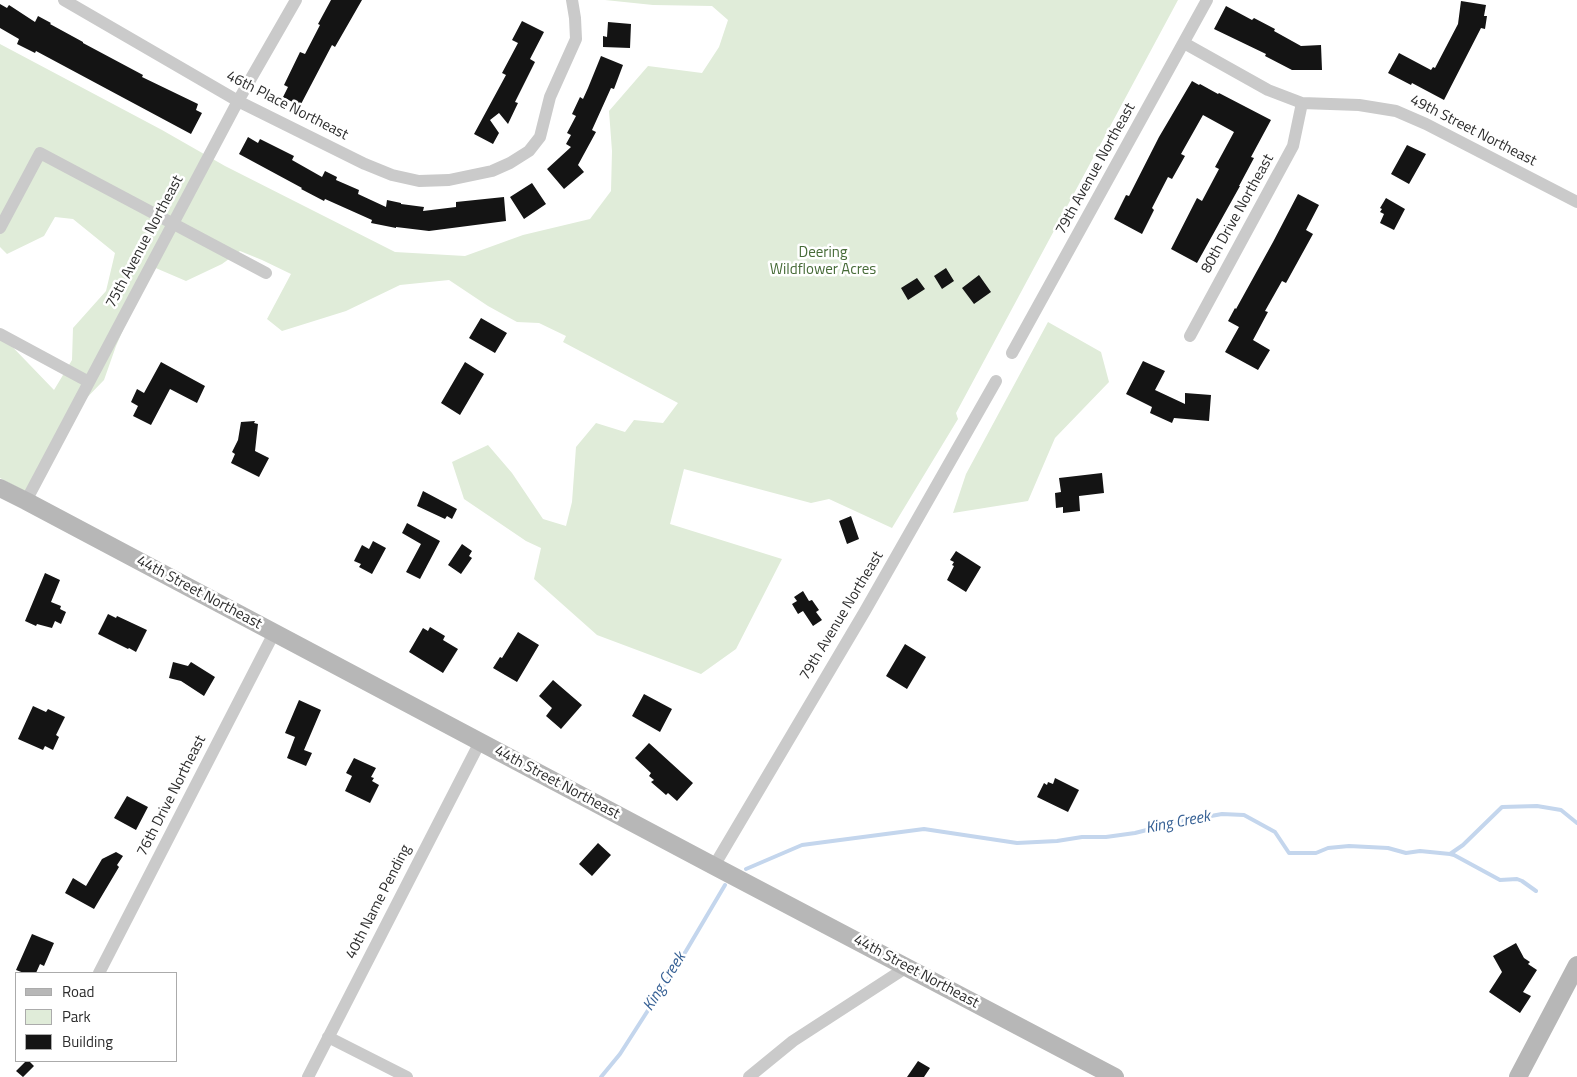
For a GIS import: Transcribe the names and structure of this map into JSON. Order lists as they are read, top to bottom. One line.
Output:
{"streets":{"street":["46th Place Northeast","49th Street Northeast","79th Avenue Northeast","80th Drive Northeast","75th Avenue Northeast","44th Street Northeast","76th Drive Northeast","40th Name Pending"]},"crossings":[["46th Place Northeast","75th Avenue Northeast"],["49th Street Northeast","79th Avenue Northeast"],["49th Street Northeast","80th Drive Northeast"],["79th Avenue Northeast","44th Street Northeast"],["75th Avenue Northeast","44th Street Northeast"],["44th Street Northeast","76th Drive Northeast"],["44th Street Northeast","40th Name Pending"]],"water":["King Creek"],"parks":["Deering Wildflower Acres"],"legend":["Road","Park","Building"]}
